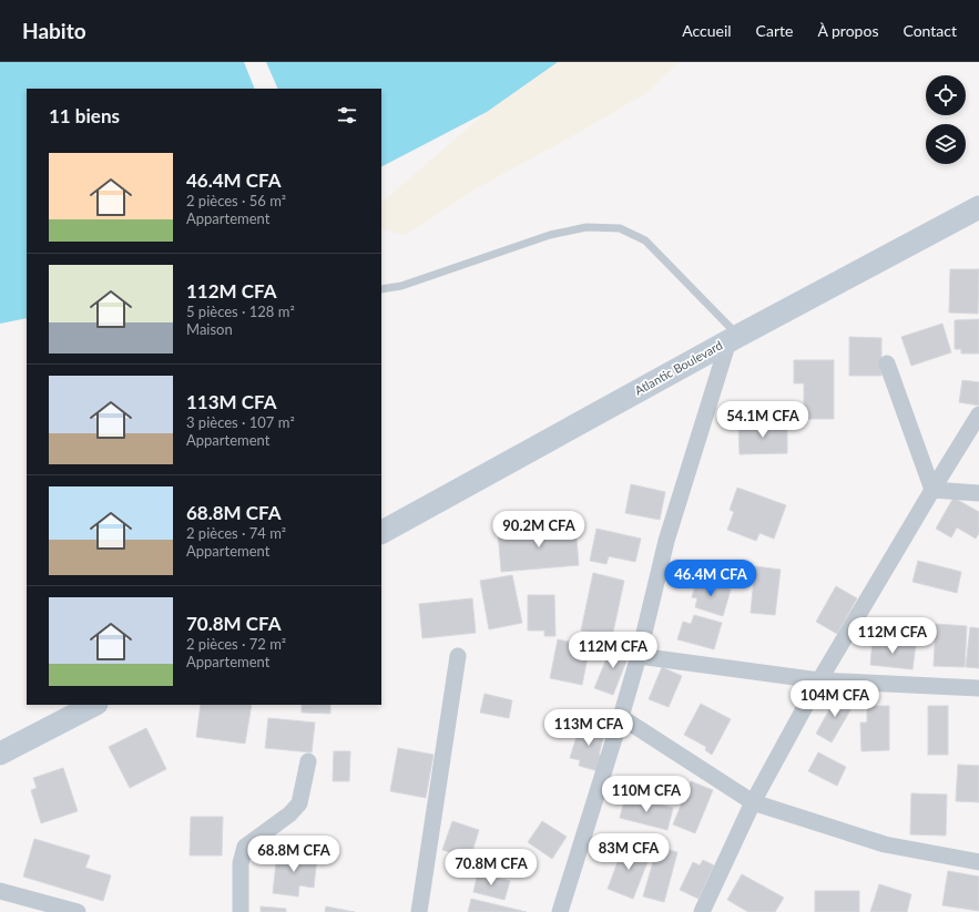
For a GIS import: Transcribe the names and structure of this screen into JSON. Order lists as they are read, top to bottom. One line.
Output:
{"streets":{"street":["Atlantic Boulevard"]},"page":{"header":"Habito","nav":["Accueil","Carte","À propos","Contact"],"heading":"11 biens","list":[{"name":"46.4M CFA","note":"2 pièces · 56 m² · Appartement"},{"name":"112M CFA","note":"5 pièces · 128 m² · Maison"},{"name":"113M CFA","note":"3 pièces · 107 m² · Appartement"},{"name":"68.8M CFA","note":"2 pièces · 74 m² · Appartement"},{"name":"70.8M CFA","note":"2 pièces · 72 m² · Appartement"}],"price":["54.1M CFA","90.2M CFA","46.4M CFA","112M CFA","112M CFA","104M CFA","113M CFA","110M CFA","83M CFA","68.8M CFA","70.8M CFA"]}}
